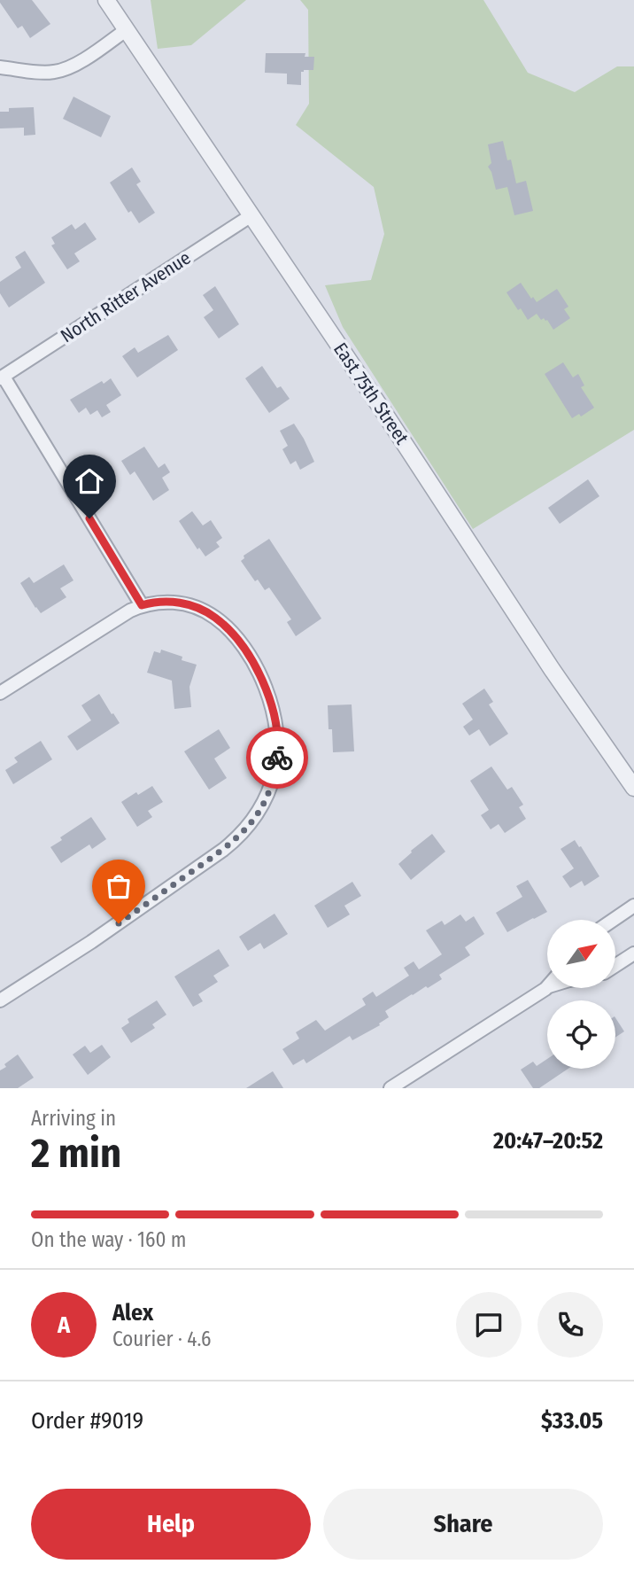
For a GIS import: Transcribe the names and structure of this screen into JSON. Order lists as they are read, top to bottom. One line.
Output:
{"streets":{"street":["North Ritter Avenue","East 75th Street"]},"crossings":[["North Ritter Avenue","East 75th Street"]],"north":"top right","page":{"heading":["2 min","Arriving in","20:47–20:52"],"panel":["Alex","Courier · 4.6","Order #9019","$33.05"],"bar":"On the way · 160 m","round":"A","buttons":["Help","Share"]}}
